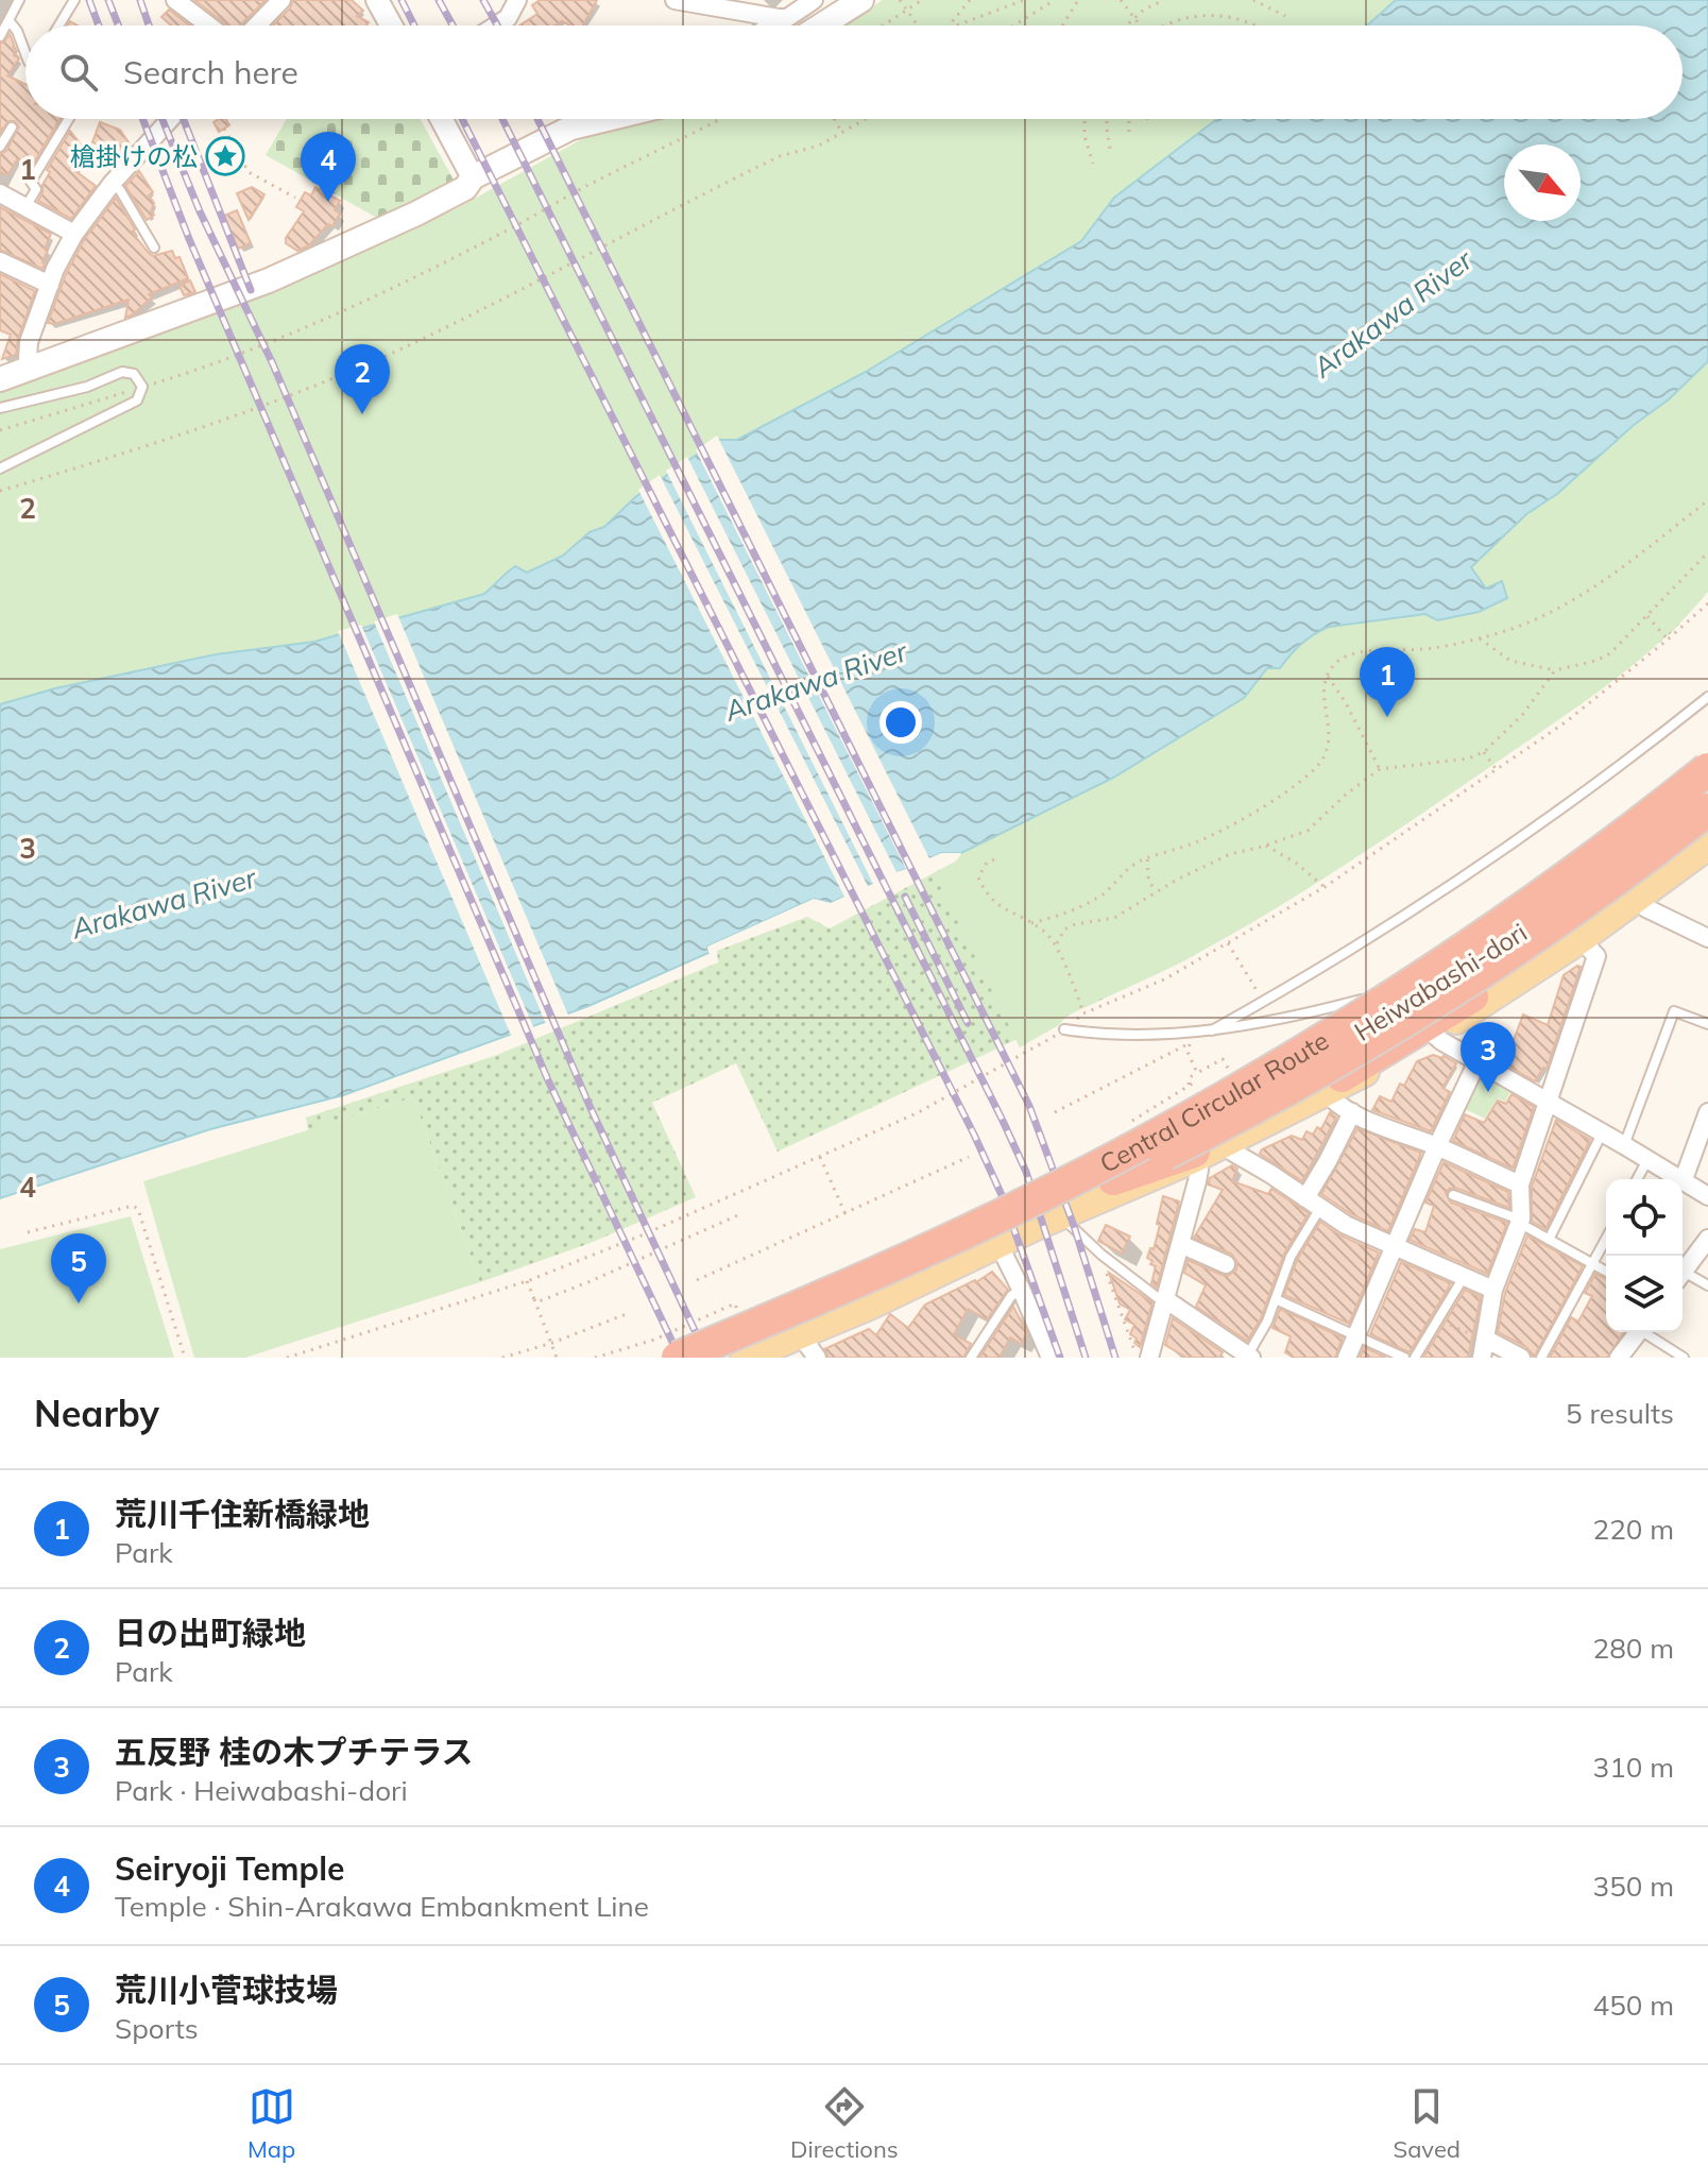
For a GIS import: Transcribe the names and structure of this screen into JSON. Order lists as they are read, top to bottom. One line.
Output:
{"streets":{"highway":["Central Circular Route"],"main road":["Heiwabashi-dori"]},"water":["Arakawa River"],"places":{"place":["槍掛けの松"]},"north":"bottom right","page":{"search":"Search here","pins":["4","2","1","3","5"],"heading":["Nearby","5 results"],"list":[{"mark":"1","name":"荒川千住新橋緑地","note":"Park","value":"220 m"},{"mark":"2","name":"日の出町緑地","note":"Park","value":"280 m"},{"mark":"3","name":"五反野 桂の木プチテラス","note":"Park · Heiwabashi-dori","value":"310 m"},{"mark":"4","name":"Seiryoji Temple","note":"Temple · Shin-Arakawa Embankment Line","value":"350 m"},{"mark":"5","name":"荒川小菅球技場","note":"Sports","value":"450 m"}],"nav":["Map","Directions","Saved"]},"grid":{"rows":["1","2","3","4"]}}
